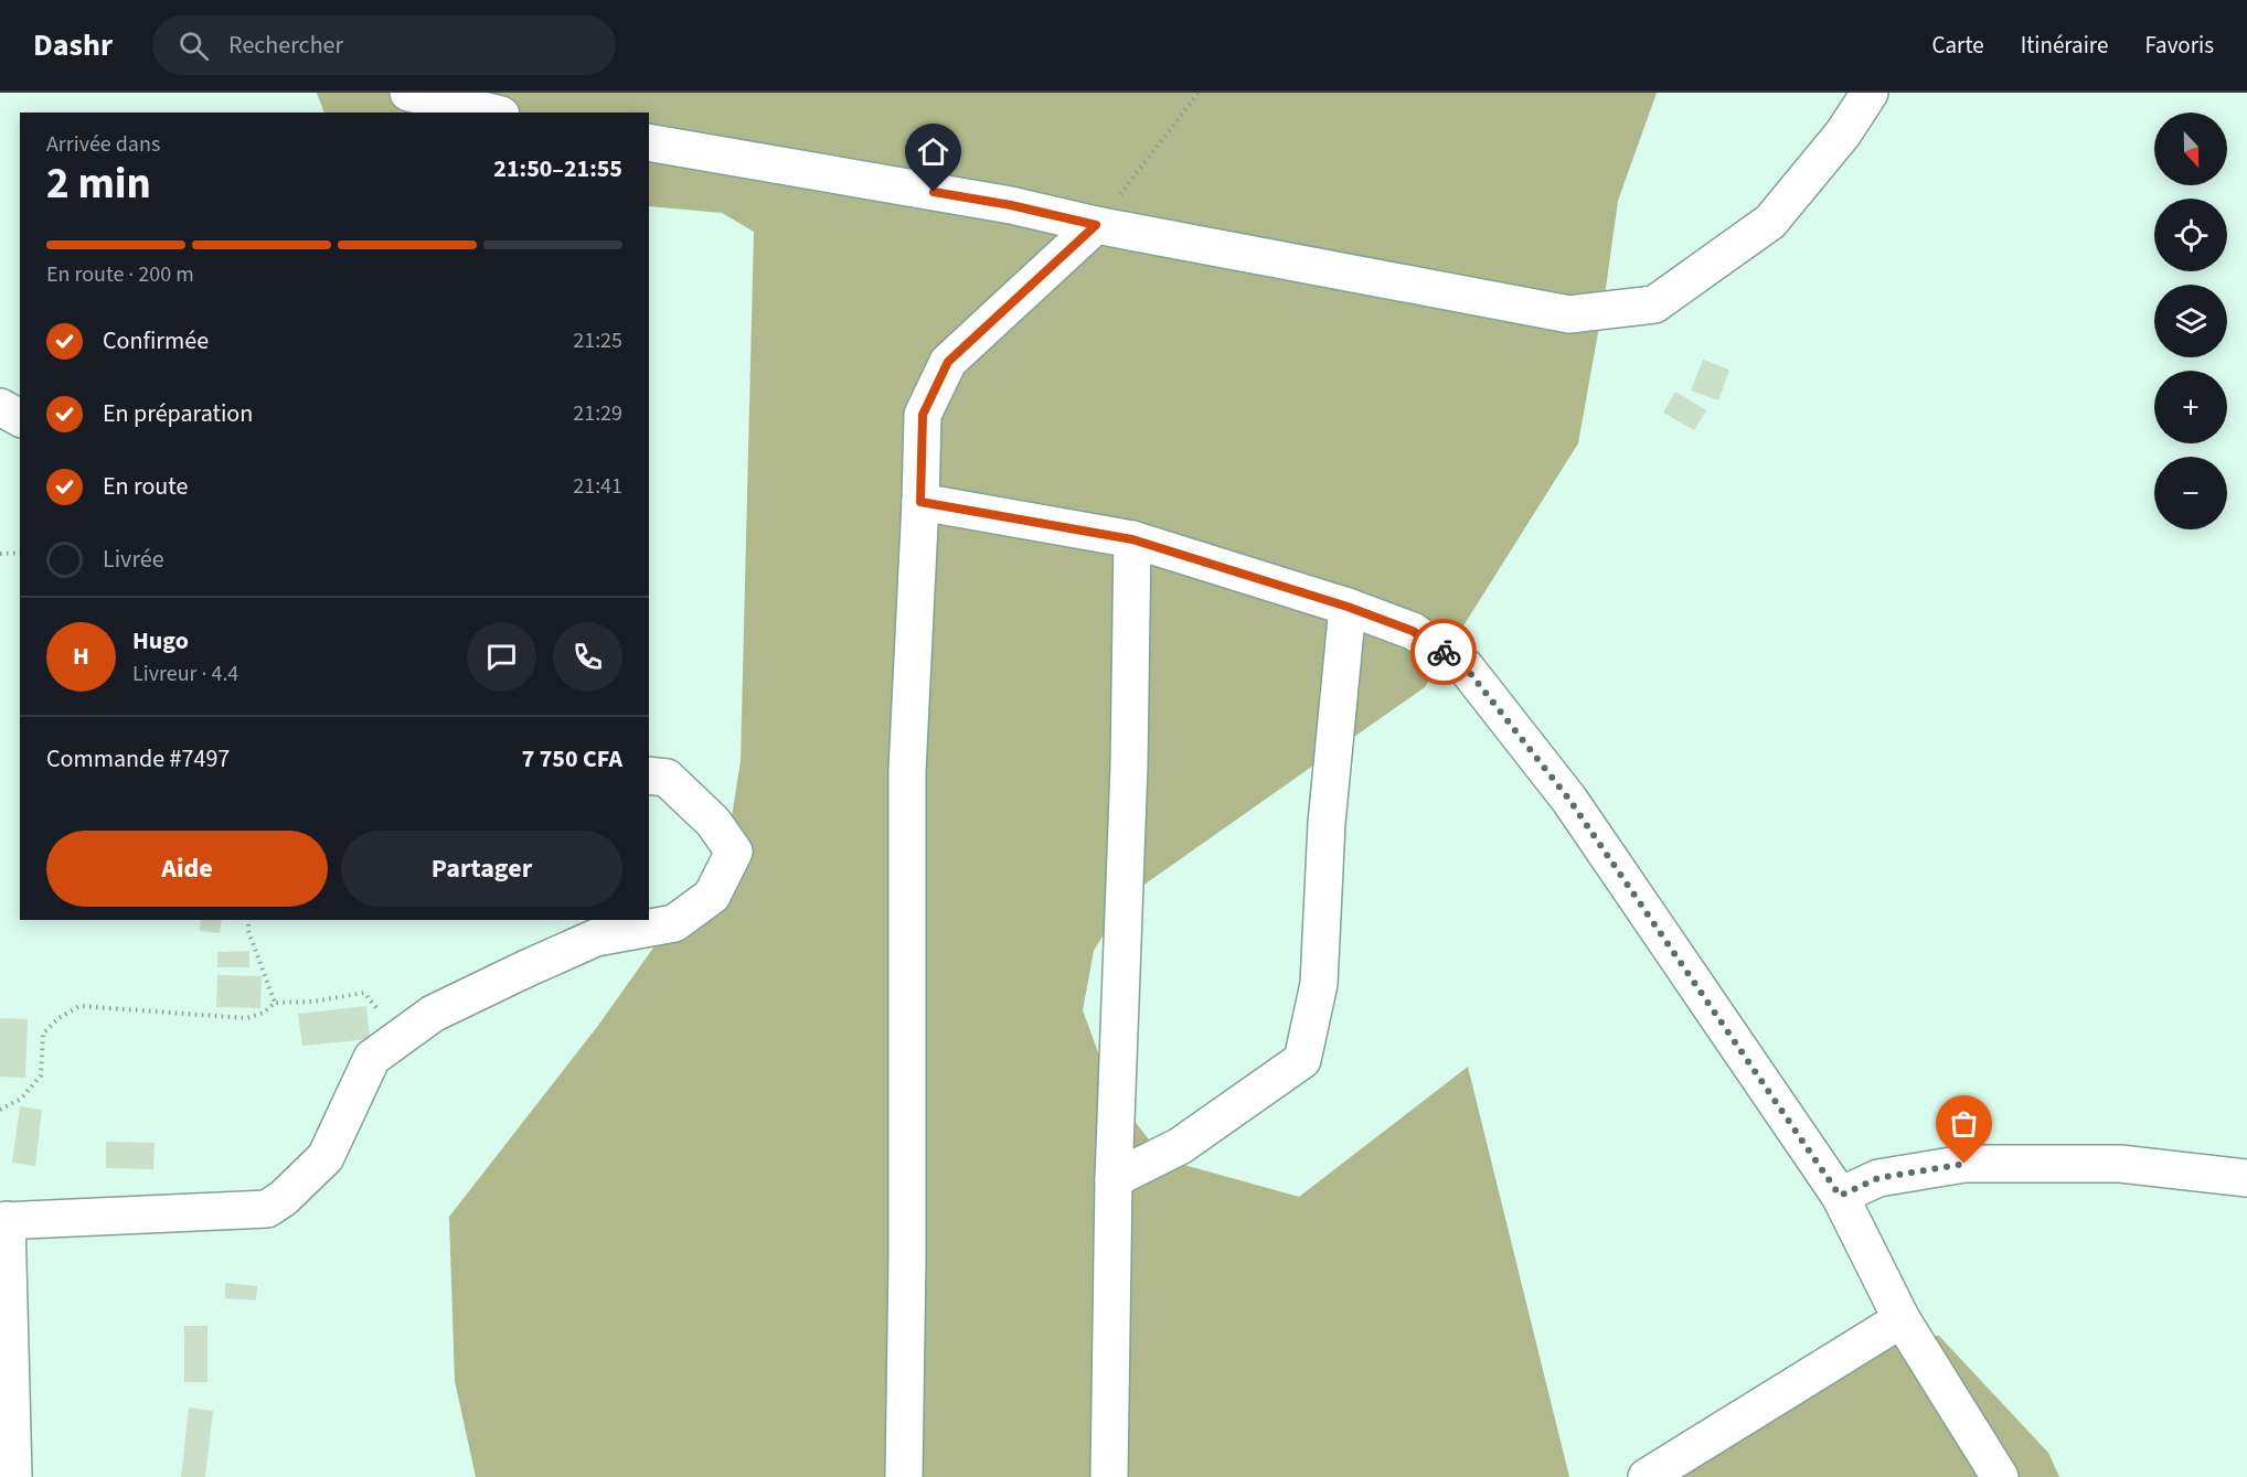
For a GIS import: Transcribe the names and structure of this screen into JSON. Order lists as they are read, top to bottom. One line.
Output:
{"north":"bottom","page":{"header":"Dashr","search":"Rechercher","nav":["Carte","Itinéraire","Favoris"],"map_buttons":["+","−"],"heading":["2 min","Arrivée dans","21:50–21:55"],"panel":["Hugo","Livreur · 4.4","Commande #7497","7 750 CFA"],"bar":"En route · 200 m","list":[["Confirmée","21:25"],["En préparation","21:29"],["En route","21:41"],"Livrée"],"round":"H","buttons":["Aide","Partager"]}}
